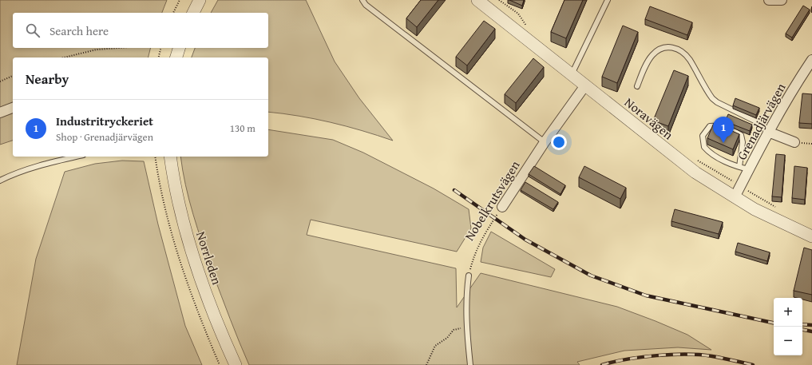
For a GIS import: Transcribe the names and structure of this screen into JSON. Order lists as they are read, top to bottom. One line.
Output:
{"streets":{"street":["Noravägen","Grenadjärvägen","Nobelkrutsvägen","Norrleden"]},"crossings":[["Noravägen","Grenadjärvägen"],["Noravägen","Nobelkrutsvägen"]],"page":{"search":"Search here","heading":"Nearby","list":[{"mark":"1","name":"Industritryckeriet","note":"Shop · Grenadjärvägen","value":"130 m"}],"pins":"1","map_buttons":["+","−"]}}
